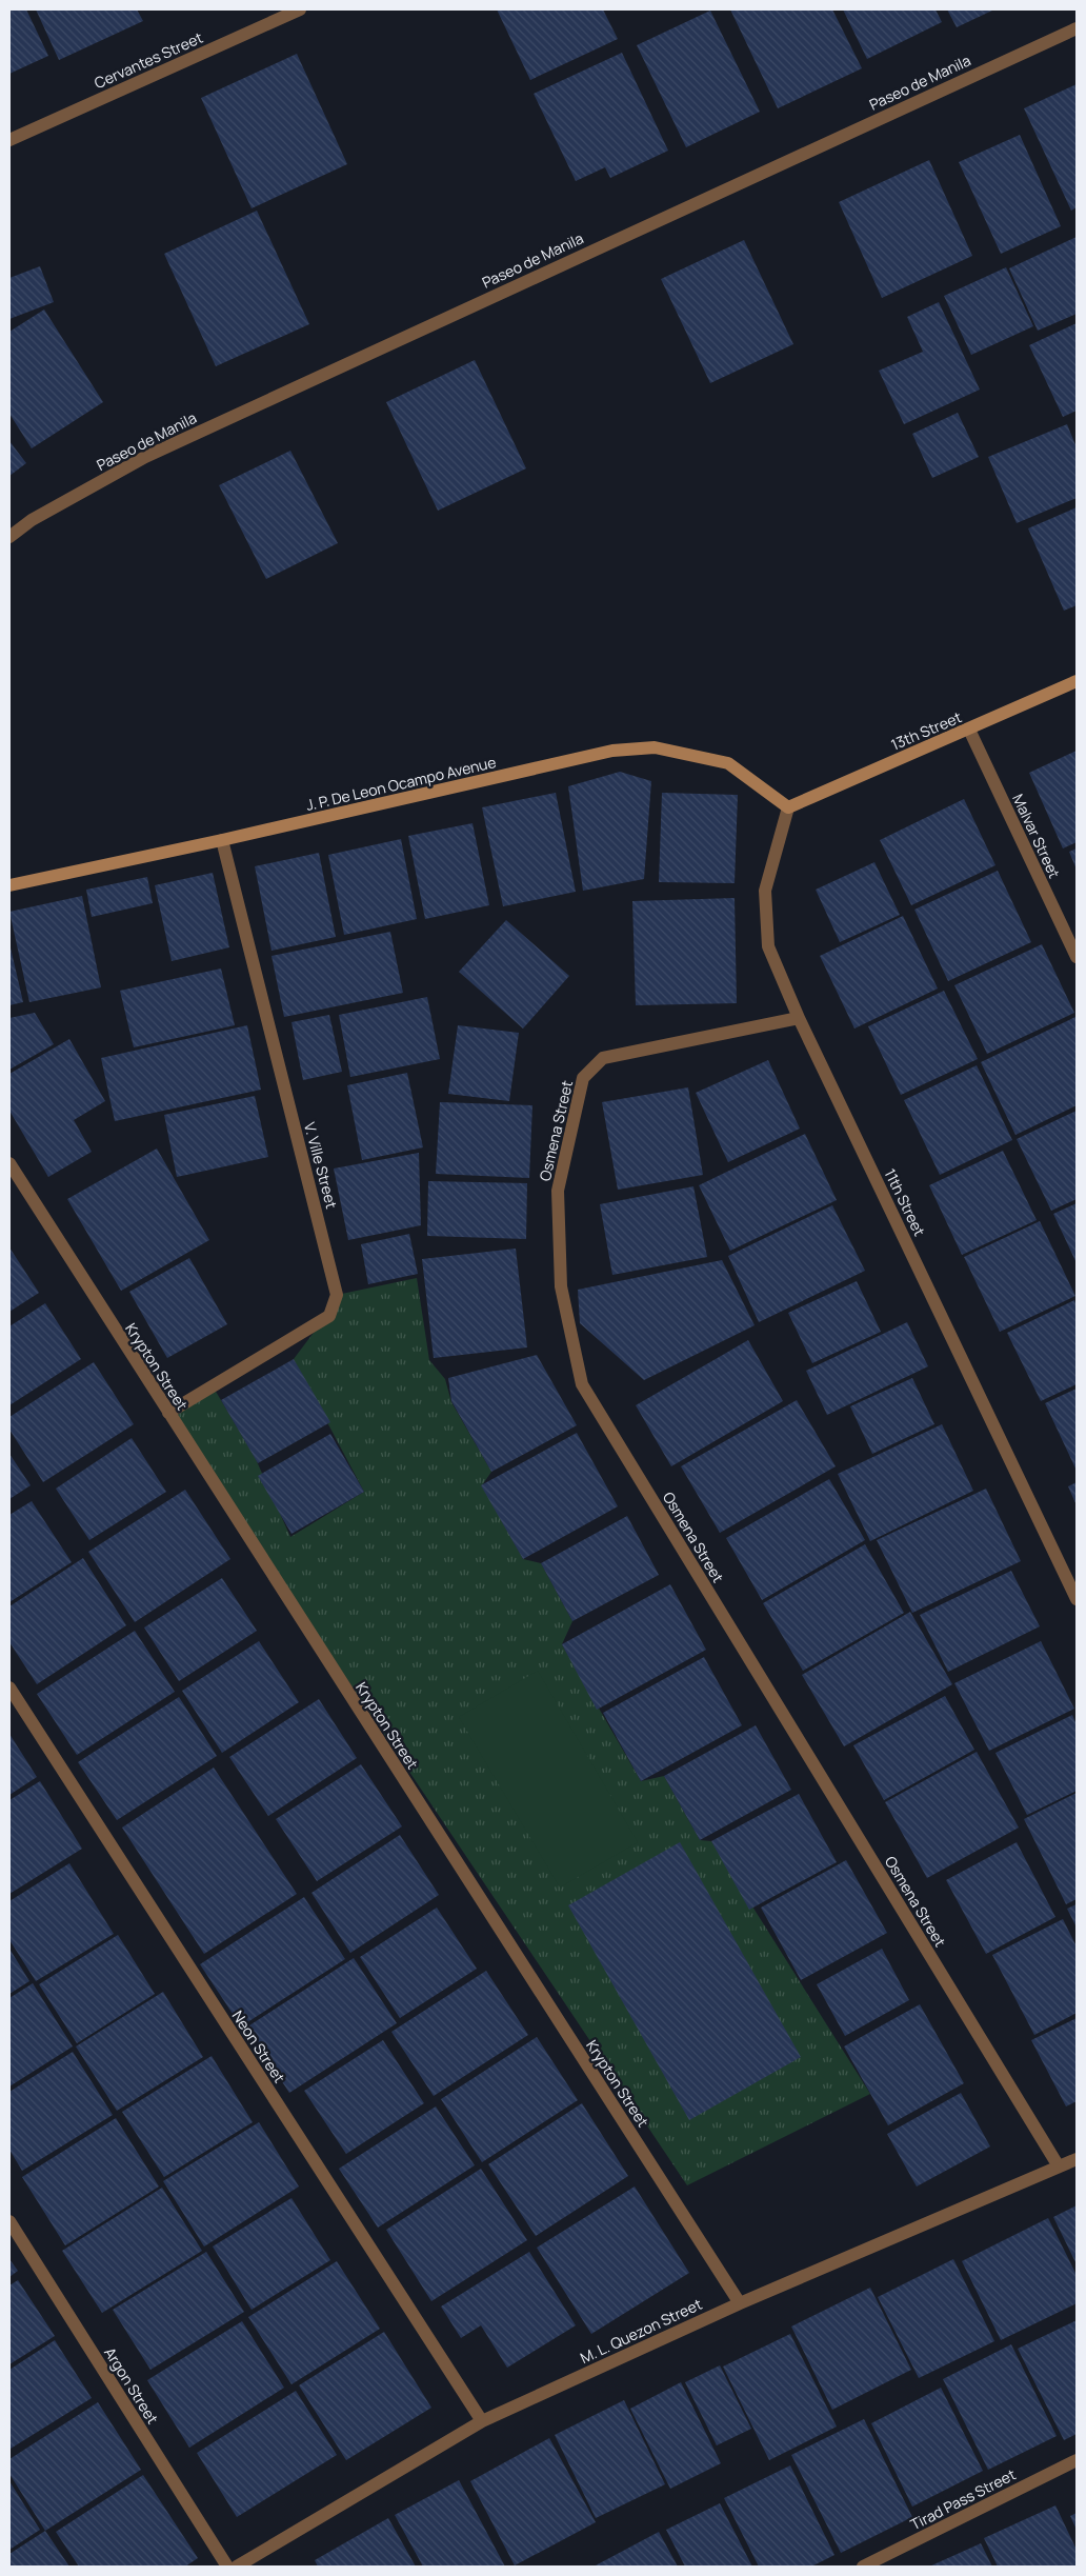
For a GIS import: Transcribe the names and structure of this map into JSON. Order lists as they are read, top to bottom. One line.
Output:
{"streets":{"street":["Cervantes Street","Paseo de Manila","13th Street","J. P. De Leon Ocampo Avenue","Malvar Street","Osmena Street","V. Ville Street","11th Street","Krypton Street","Neon Street","M. L. Quezon Street","Argon Street","Tirad Pass Street"]},"crossings":[["13th Street","J. P. De Leon Ocampo Avenue"],["13th Street","Malvar Street"],["13th Street","11th Street"],["J. P. De Leon Ocampo Avenue","V. Ville Street"],["J. P. De Leon Ocampo Avenue","11th Street"],["Osmena Street","11th Street"],["Osmena Street","M. L. Quezon Street"],["V. Ville Street","Krypton Street"],["Krypton Street","M. L. Quezon Street"],["Neon Street","M. L. Quezon Street"]]}
